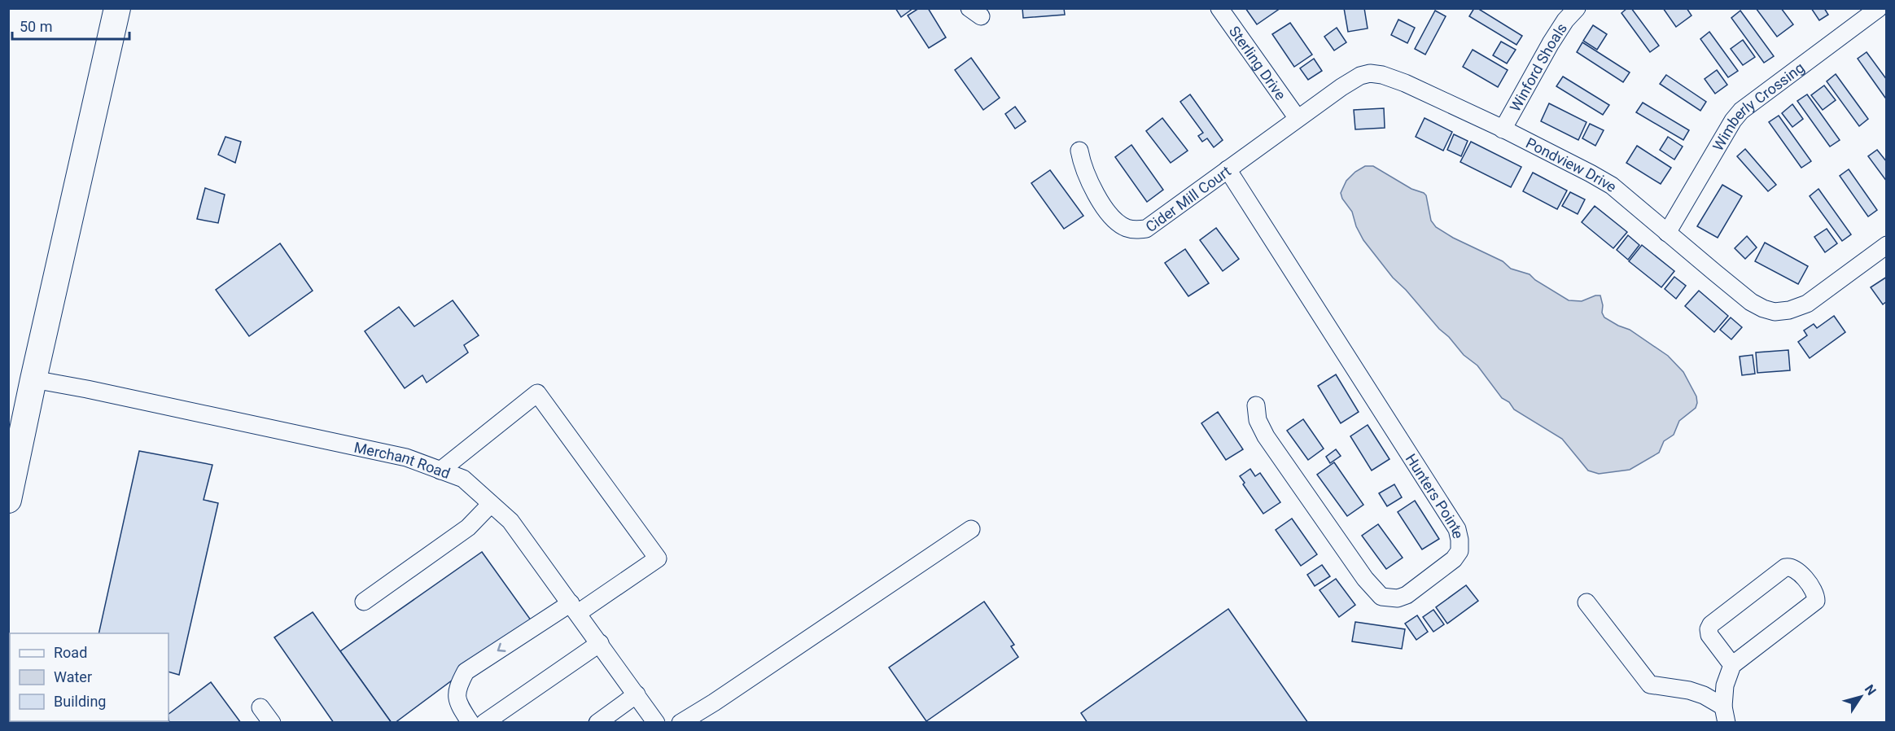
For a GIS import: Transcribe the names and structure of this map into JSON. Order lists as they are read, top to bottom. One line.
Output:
{"streets":{"street":["Sterling Drive","Winford Shoals","Wimberly Crossing","Pondview Drive","Cider Mill Court","Merchant Road","Hunters Pointe"]},"crossings":[["Sterling Drive","Pondview Drive"],["Sterling Drive","Cider Mill Court"],["Winford Shoals","Pondview Drive"],["Wimberly Crossing","Pondview Drive"],["Pondview Drive","Cider Mill Court"],["Cider Mill Court","Hunters Pointe"]],"legend":["Road","Water","Building"],"scale_bar":"50 m","north":"top right"}
